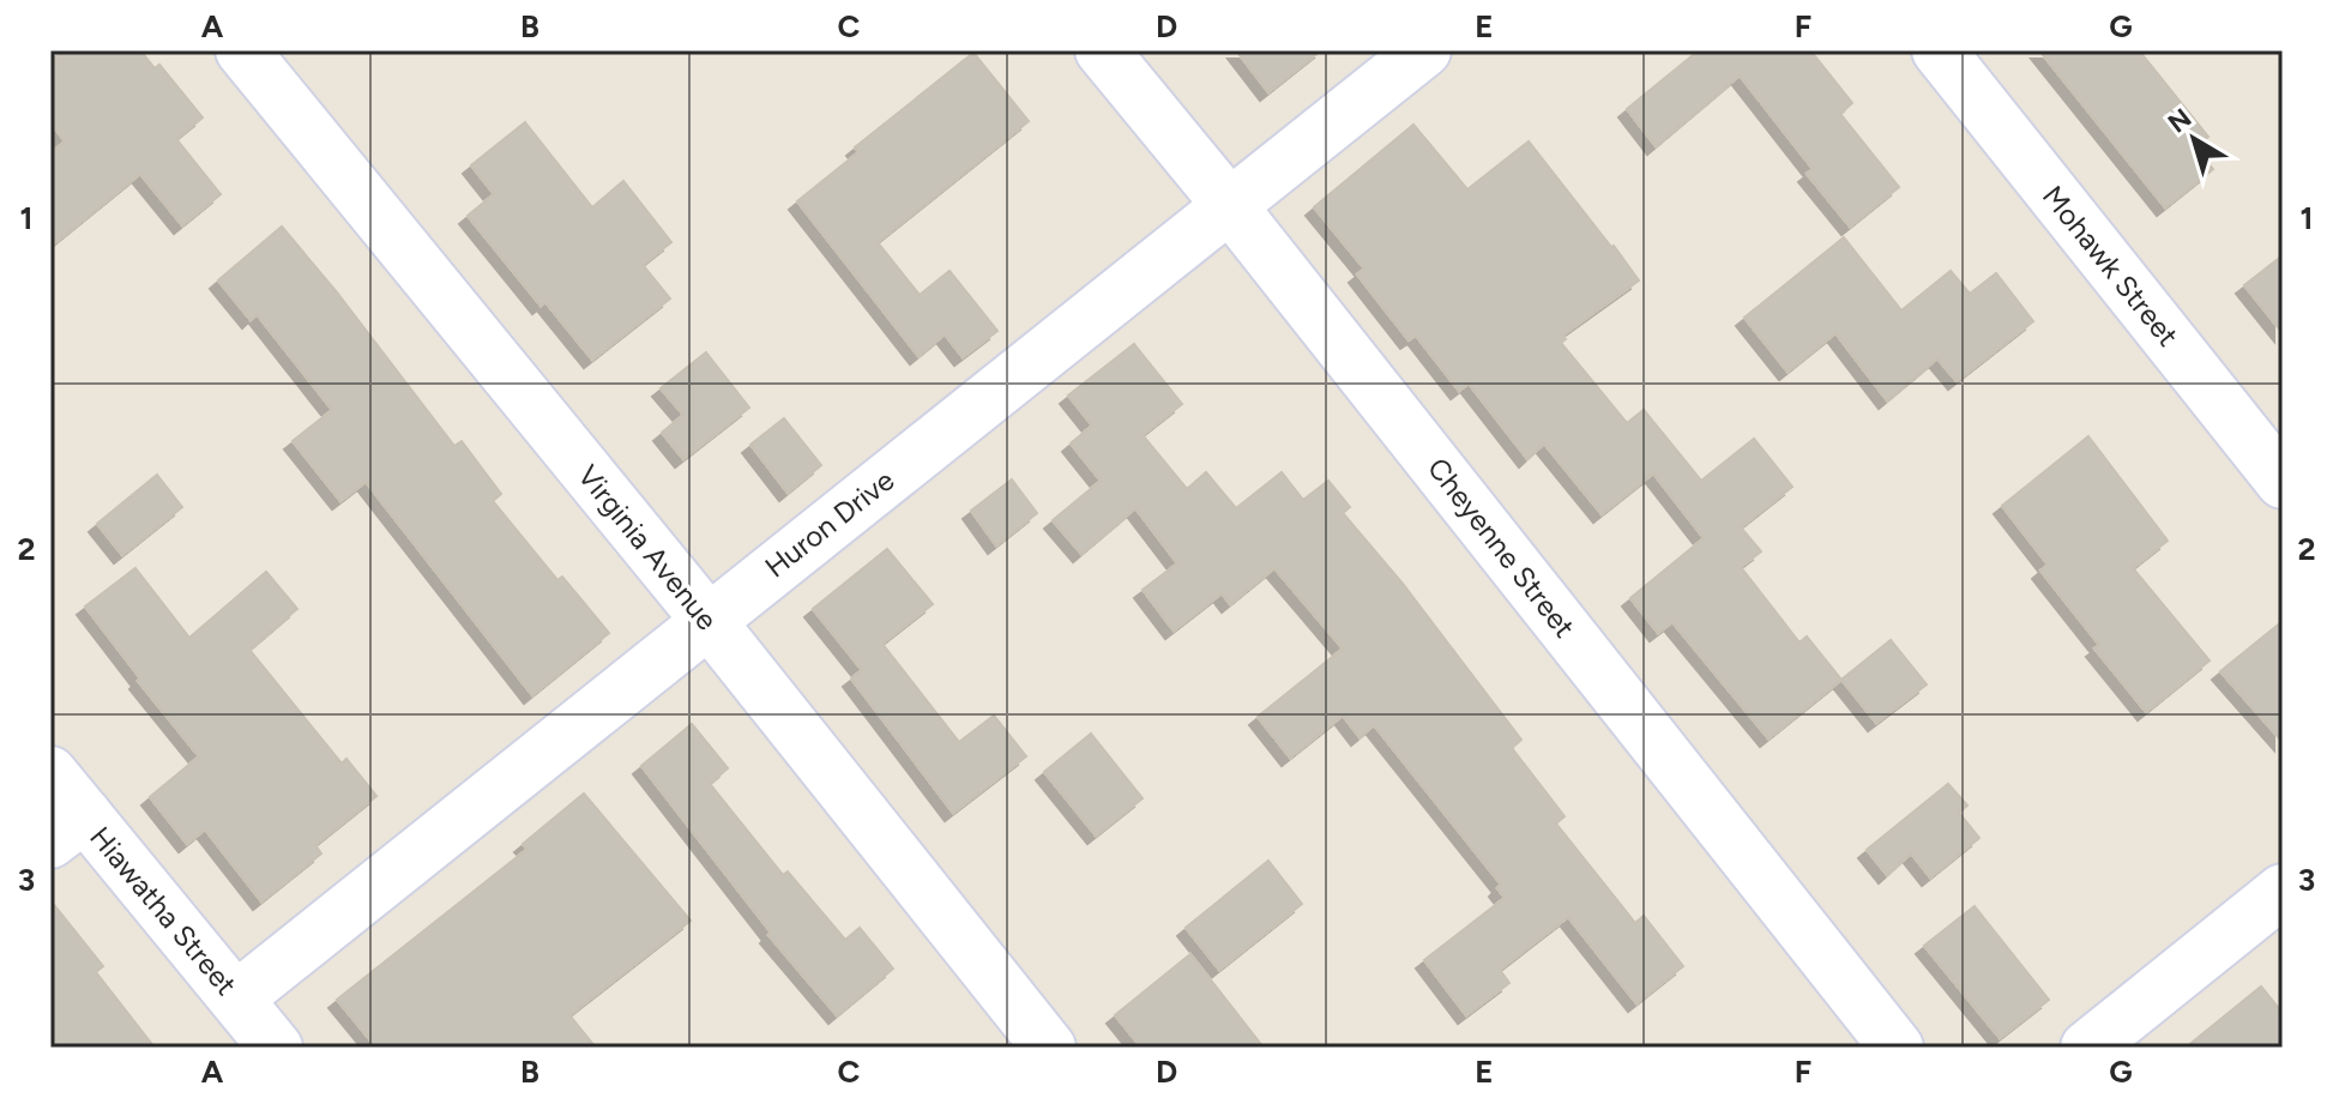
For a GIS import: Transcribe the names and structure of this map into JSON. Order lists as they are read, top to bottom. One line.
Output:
{"streets":{"street":["Mohawk Street","Huron Drive","Virginia Avenue","Cheyenne Street","Hiawatha Street"]},"crossings":[["Huron Drive","Virginia Avenue"],["Huron Drive","Cheyenne Street"],["Huron Drive","Hiawatha Street"]],"north":"top left","grid":{"columns":["A","B","C","D","E","F","G"],"rows":["1","2","3"]}}
